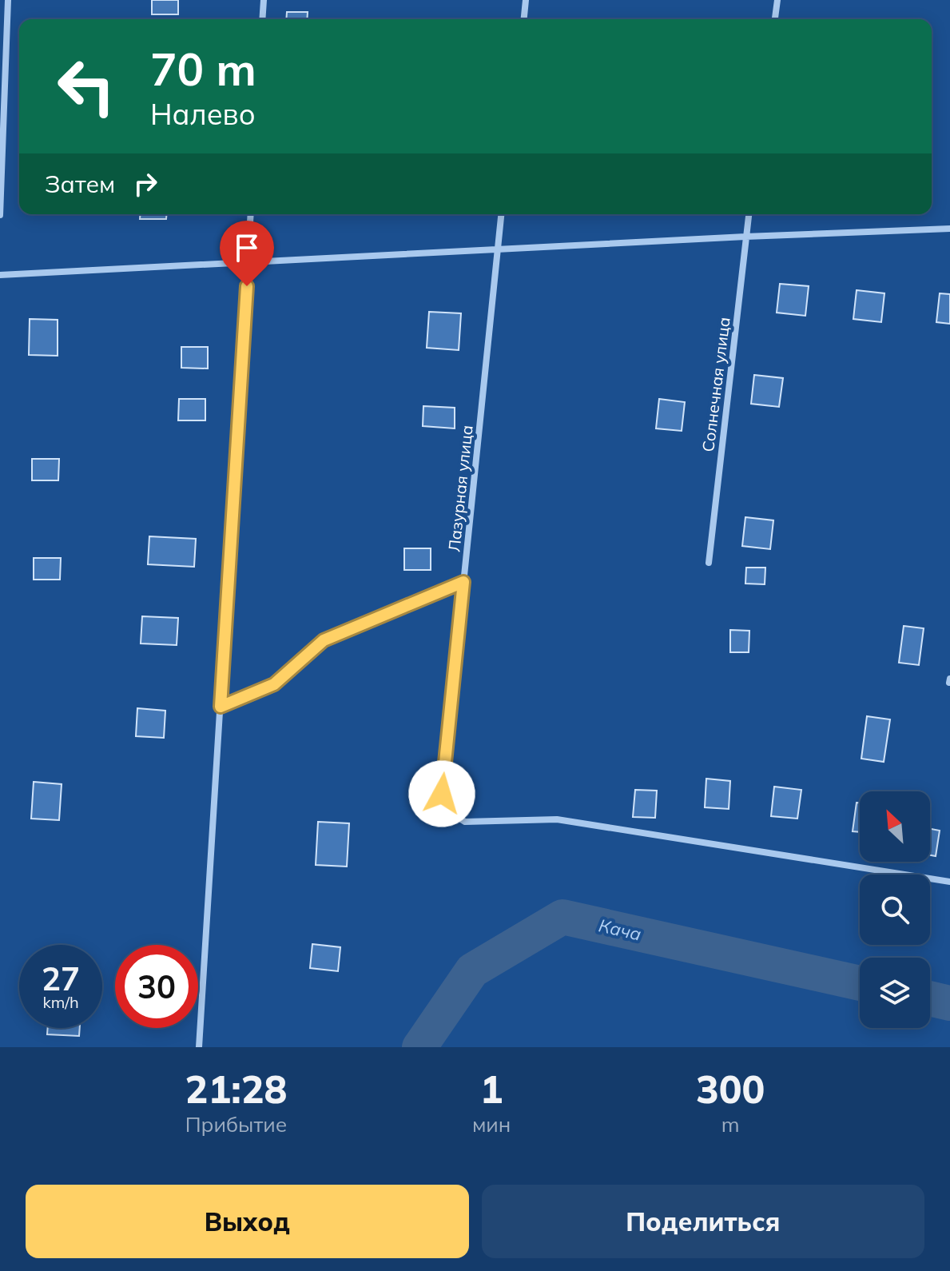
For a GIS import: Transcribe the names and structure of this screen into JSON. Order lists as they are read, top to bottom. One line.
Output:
{"streets":{"street":["Солнечная улица","Лазурная улица"]},"water":["Кача"],"north":"top left","page":{"turn":["70 m","Налево"],"then":"Затем","speed":"27 km/h","limit":"30","eta":["21:28","Прибытие","1","мин","300","m"],"buttons":["Выход","Поделиться"]}}
